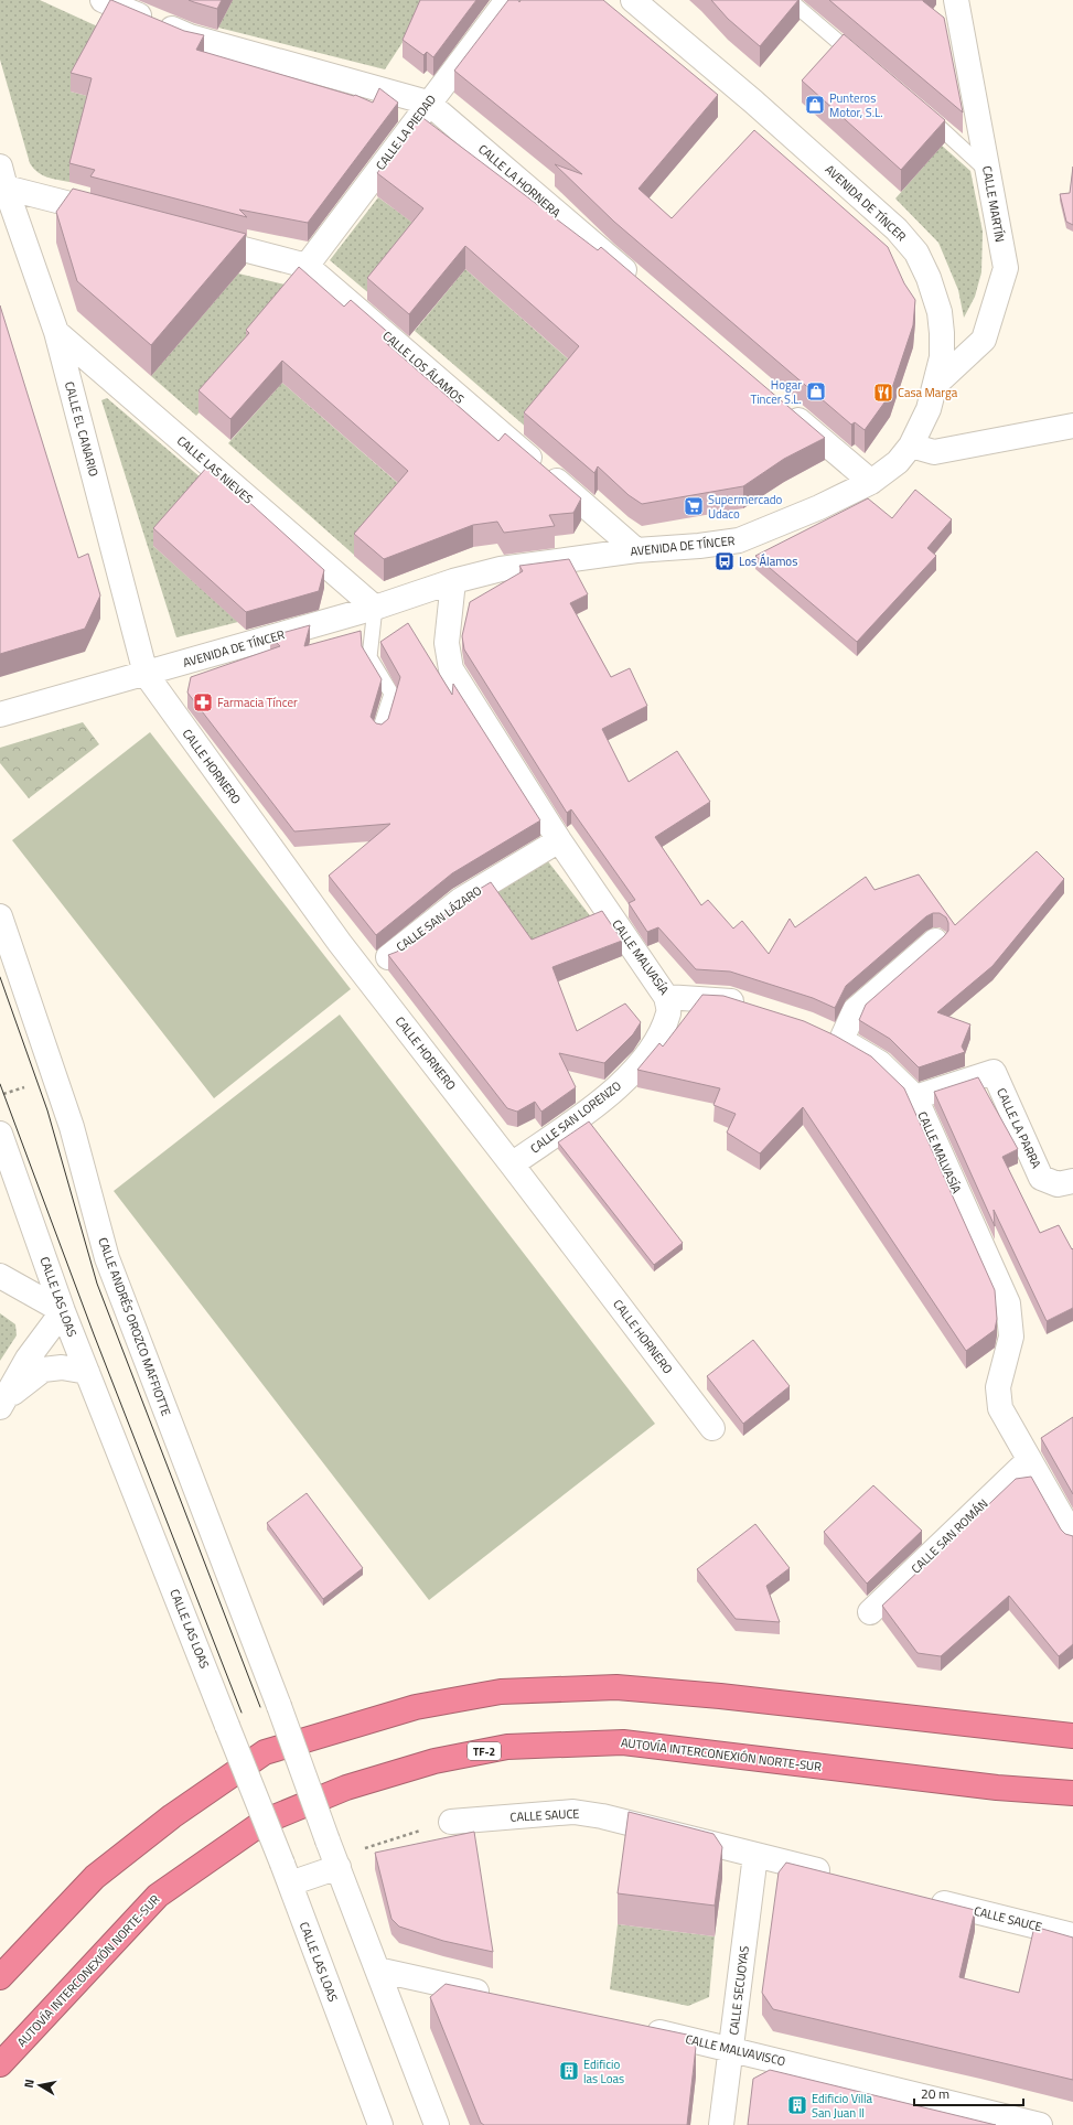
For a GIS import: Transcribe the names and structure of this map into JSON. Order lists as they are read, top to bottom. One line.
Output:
{"streets":{"highway":["TF-2","AUTOVÍA INTERCONEXIÓN NORTE-SUR"],"street":["CALLE LA PIEDAD","CALLE LA HORNERA","AVENIDA DE TÍNCER","CALLE MARTÍN","CALLE LOS ÁLAMOS","CALLE EL CANARIO","CALLE LAS NIEVES","CALLE HORNERO","CALLE SAN LÁZARO","CALLE MALVASÍA","CALLE SAN LORENZO","CALLE LA PARRA","CALLE LAS LOAS","CALLE ANDRÉS OROZCO MAFFIOTTE","CALLE SAN ROMÁN","CALLE SAUCE","CALLE SECUOYAS","CALLE MALVAVISCO"]},"crossings":[["CALLE LA PIEDAD","CALLE LA HORNERA"],["CALLE LA PIEDAD","CALLE LOS ÁLAMOS"],["AVENIDA DE TÍNCER","CALLE MARTÍN"],["AVENIDA DE TÍNCER","CALLE LOS ÁLAMOS"],["AVENIDA DE TÍNCER","CALLE EL CANARIO"],["AVENIDA DE TÍNCER","CALLE LAS NIEVES"],["AVENIDA DE TÍNCER","CALLE HORNERO"],["AVENIDA DE TÍNCER","CALLE MALVASÍA"],["CALLE EL CANARIO","CALLE LAS NIEVES"],["CALLE EL CANARIO","CALLE HORNERO"],["CALLE HORNERO","CALLE SAN LORENZO"],["CALLE SAN LÁZARO","CALLE MALVASÍA"],["CALLE MALVASÍA","CALLE SAN LORENZO"],["CALLE MALVASÍA","CALLE LA PARRA"],["CALLE MALVASÍA","CALLE SAN ROMÁN"],["CALLE SAUCE","CALLE SECUOYAS"],["CALLE SECUOYAS","CALLE MALVAVISCO"]],"places":{"shop":["Punteros Motor, S.L.","Hogar Tincer S.L."],"restaurant":["Casa Marga"],"supermarket":["Supermercado Udaco"],"bus stop":["Los Álamos"],"pharmacy":["Farmacia Tíncer"],"building":["Edificio las Loas","Edificio Villa San Juan II"]},"scale_bar":"20 m","north":"left"}
